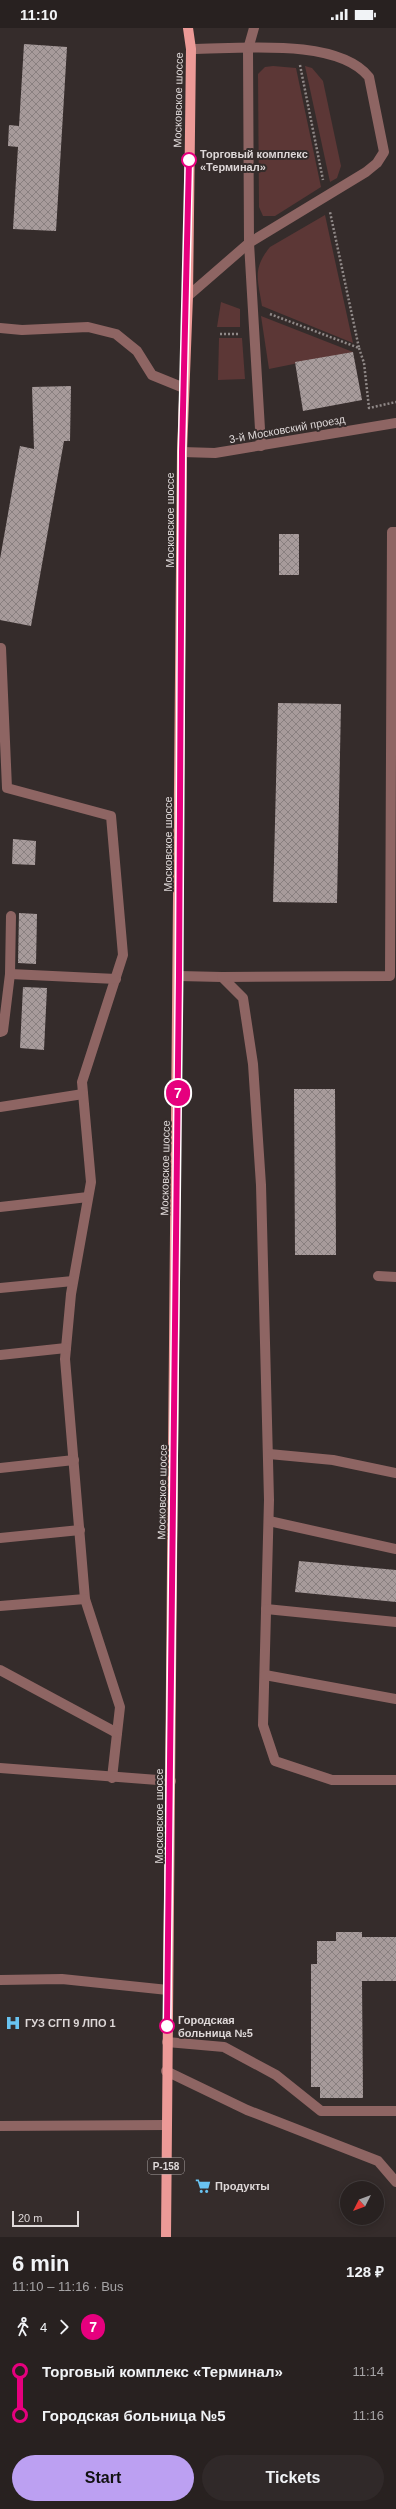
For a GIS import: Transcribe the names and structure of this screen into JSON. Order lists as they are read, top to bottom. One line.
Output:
{"streets":{"main road":["Московское шоссе","Р-158"],"street":["3-й Московский проезд"]},"crossings":[["Московское шоссе","3-й Московский проезд"]],"places":{"other":["Торговый комплекс «Терминал»","Городская больница №5"],"hospital":["ГУЗ СГП 9 ЛПО 1"],"supermarket":["Продукты"]},"lines":["bus line 7"],"scale_bar":"20 m","north":"bottom left","page":{"status":"11:10","on_map":"7","scale":"20 m","heading":["6 min","11:10 – 11:16 · Bus","128 ₽"],"legs":["4","7"],"list":[{"name":"Торговый комплекс «Терминал»","value":"11:14"},{"name":"Городская больница №5","value":"11:16"}],"buttons":["Start","Tickets"]}}
